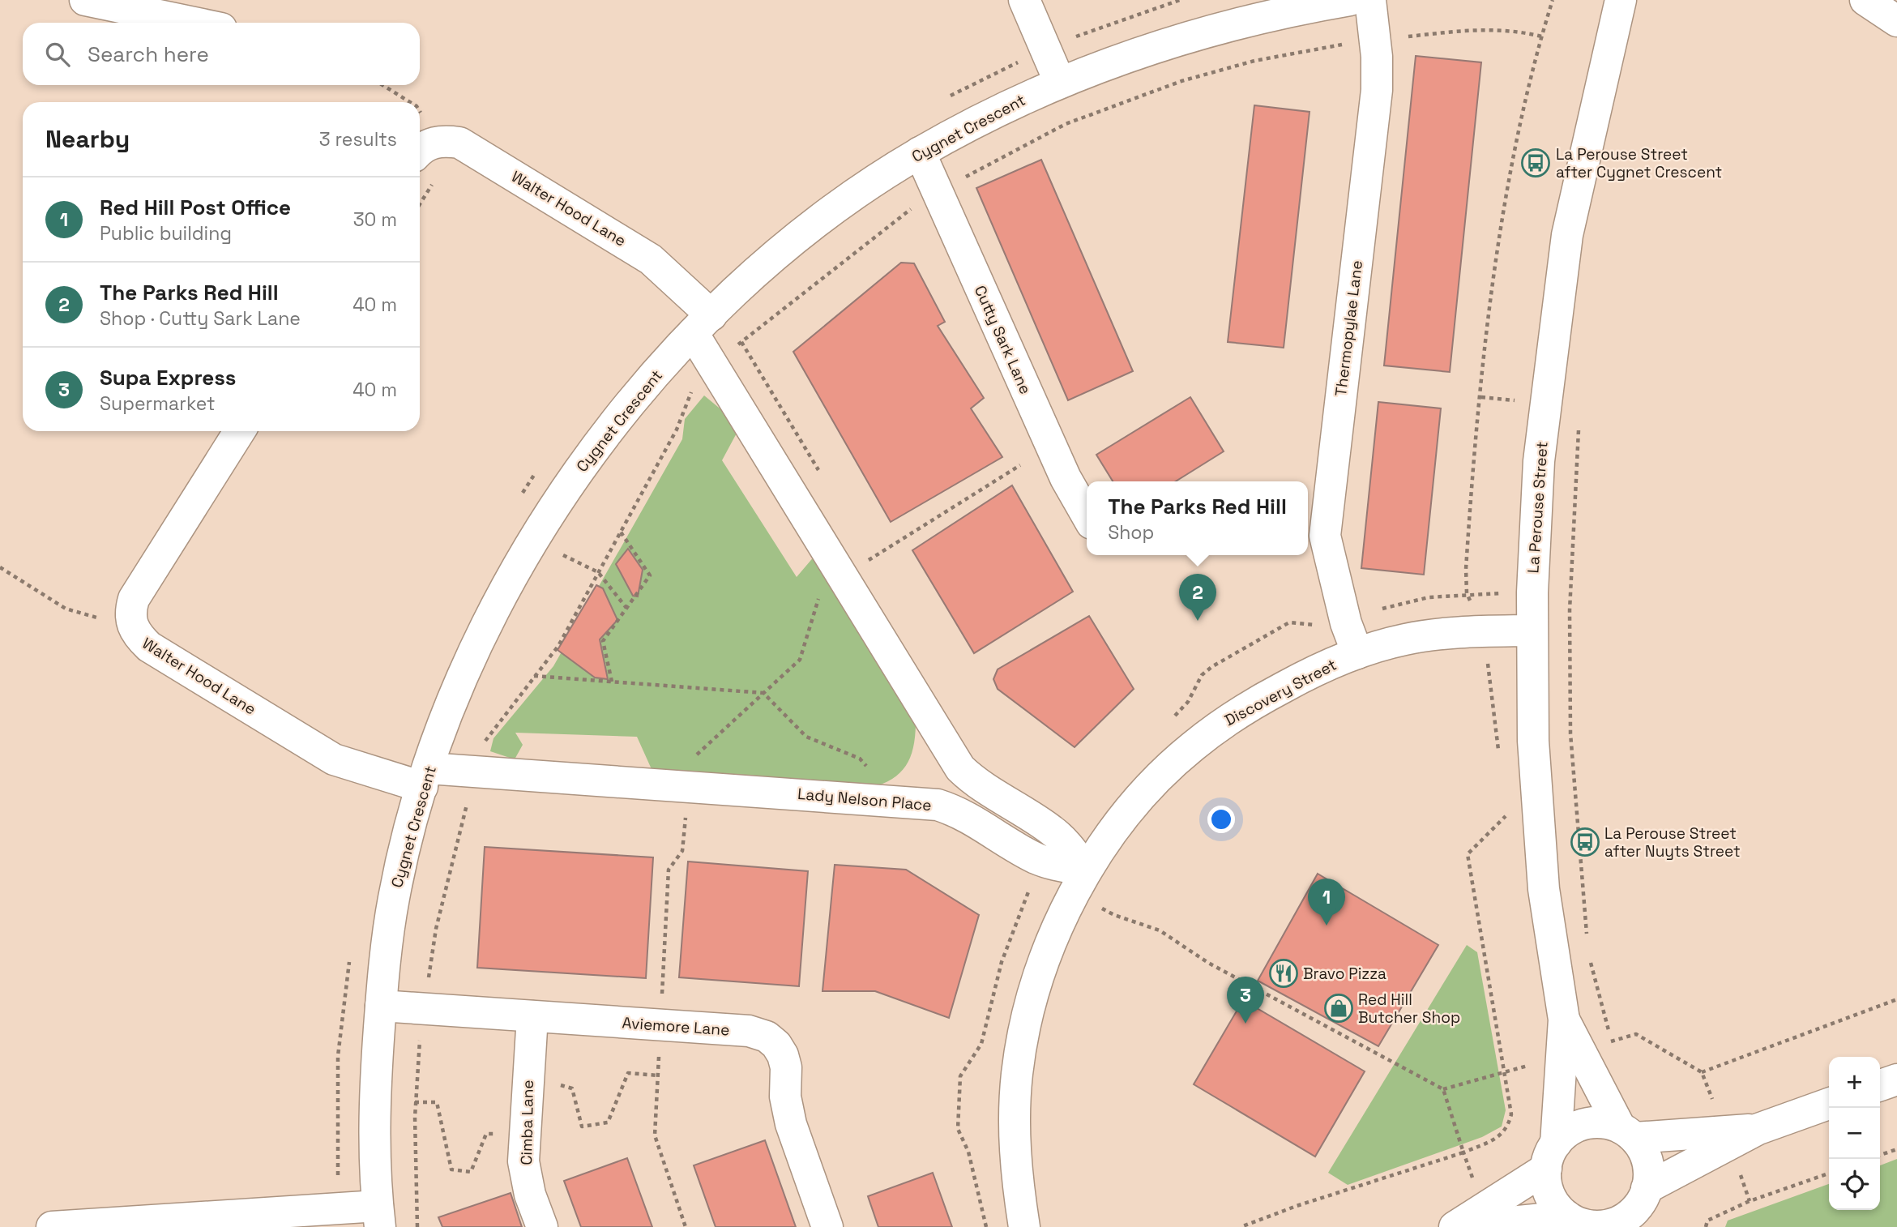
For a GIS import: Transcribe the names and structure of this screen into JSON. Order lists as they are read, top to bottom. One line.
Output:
{"streets":{"street":["Cygnet Crescent","Walter Hood Lane","Thermopylae Lane","Cutty Sark Lane","La Perouse Street","Discovery Street","Lady Nelson Place","Aviemore Lane","Cimba Lane"]},"crossings":[["Cygnet Crescent","Walter Hood Lane"],["Cygnet Crescent","Cutty Sark Lane"],["Cygnet Crescent","Lady Nelson Place"],["Cygnet Crescent","Aviemore Lane"],["Walter Hood Lane","Lady Nelson Place"],["Thermopylae Lane","Discovery Street"],["La Perouse Street","Discovery Street"],["Discovery Street","Lady Nelson Place"],["Aviemore Lane","Cimba Lane"]],"places":{"bus stop":["La Perouse Street after Cygnet Crescent","La Perouse Street after Nuyts Street"],"restaurant":["Bravo Pizza"],"shop":["Red Hill Butcher Shop"]},"page":{"search":"Search here","heading":["Nearby","3 results"],"list":[{"mark":"1","name":"Red Hill Post Office","note":"Public building","value":"30 m"},{"mark":"2","name":"The Parks Red Hill","note":"Shop · Cutty Sark Lane","value":"40 m"},{"mark":"3","name":"Supa Express","note":"Supermarket","value":"40 m"}],"popup":["The Parks Red Hill","Shop"],"pins":["2","1","3"],"map_buttons":["+","−"]}}
